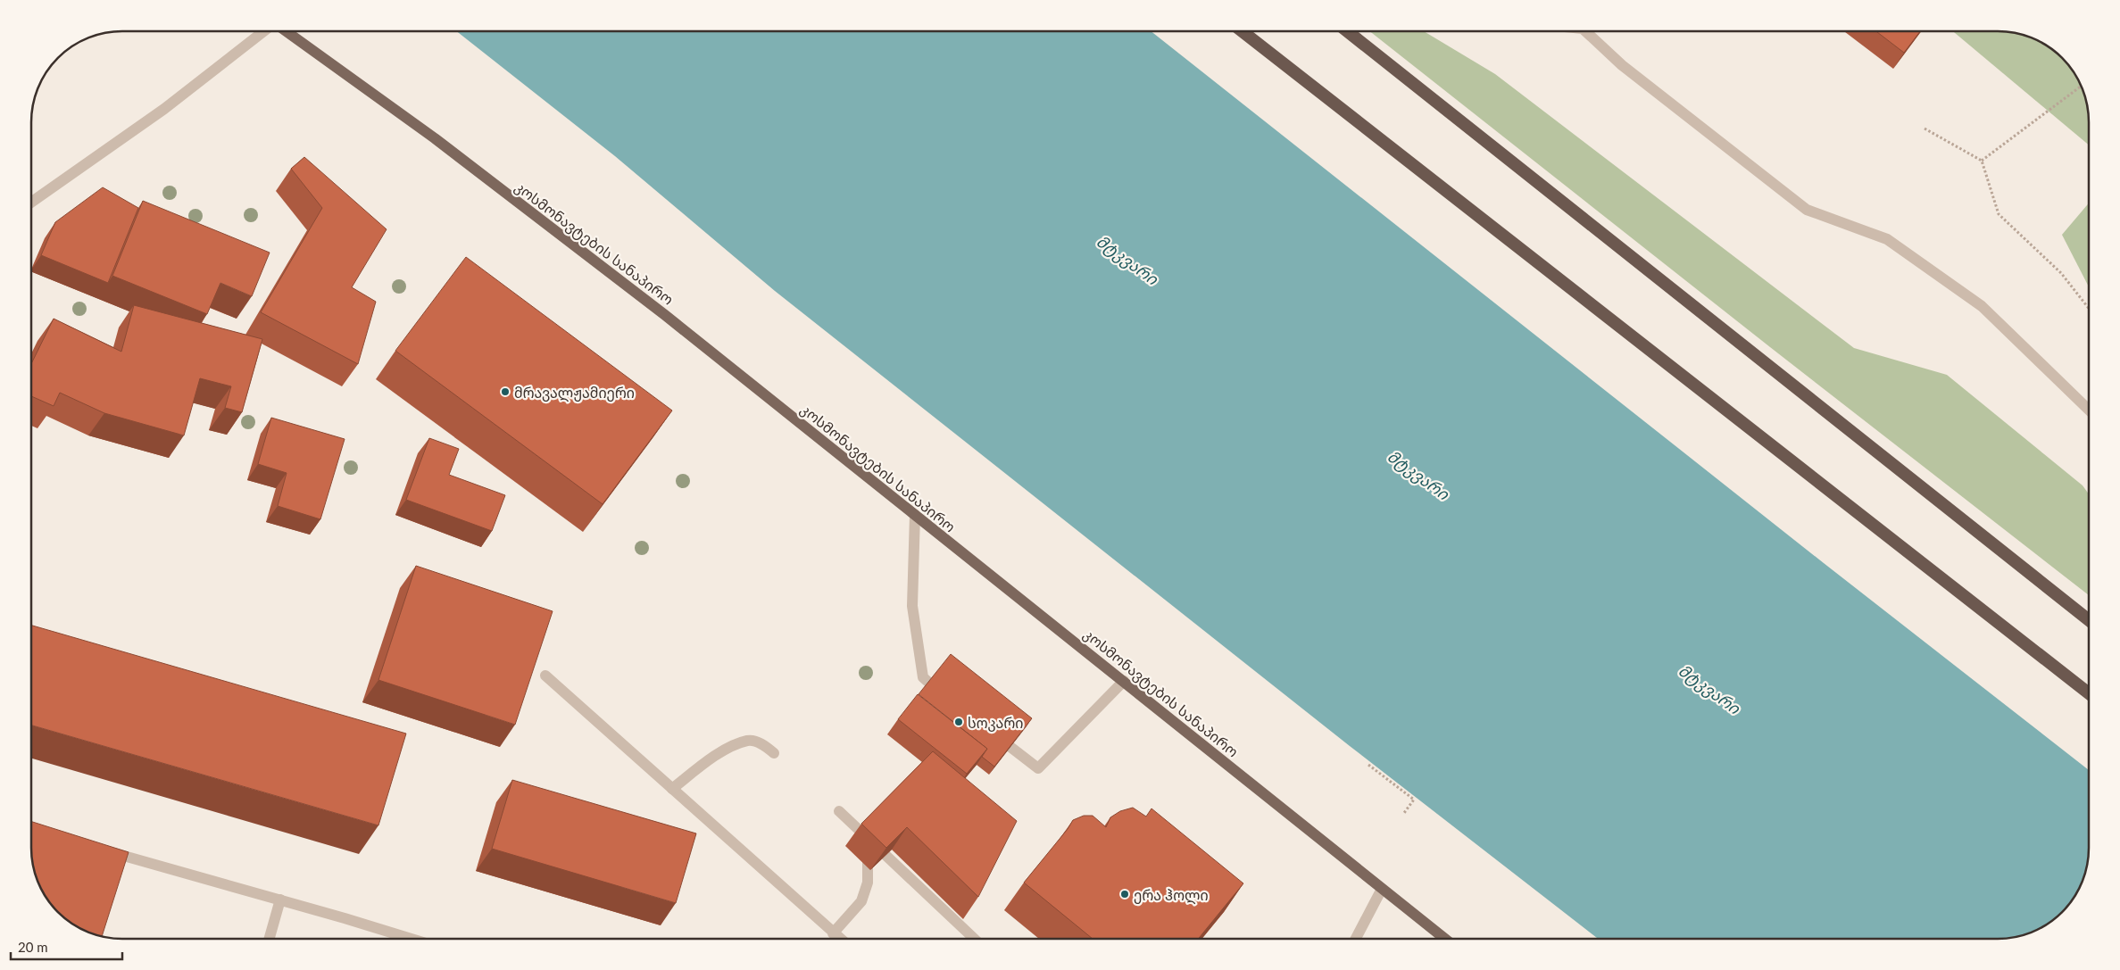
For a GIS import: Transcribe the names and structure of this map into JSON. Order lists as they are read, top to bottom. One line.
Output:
{"streets":{"main road":["კოსმონავტების სანაპირო"]},"water":["მტკვარი"],"places":["მრავალჟამიერი","სოკარი","ერა ჰოლი"],"scale_bar":"20 m"}
